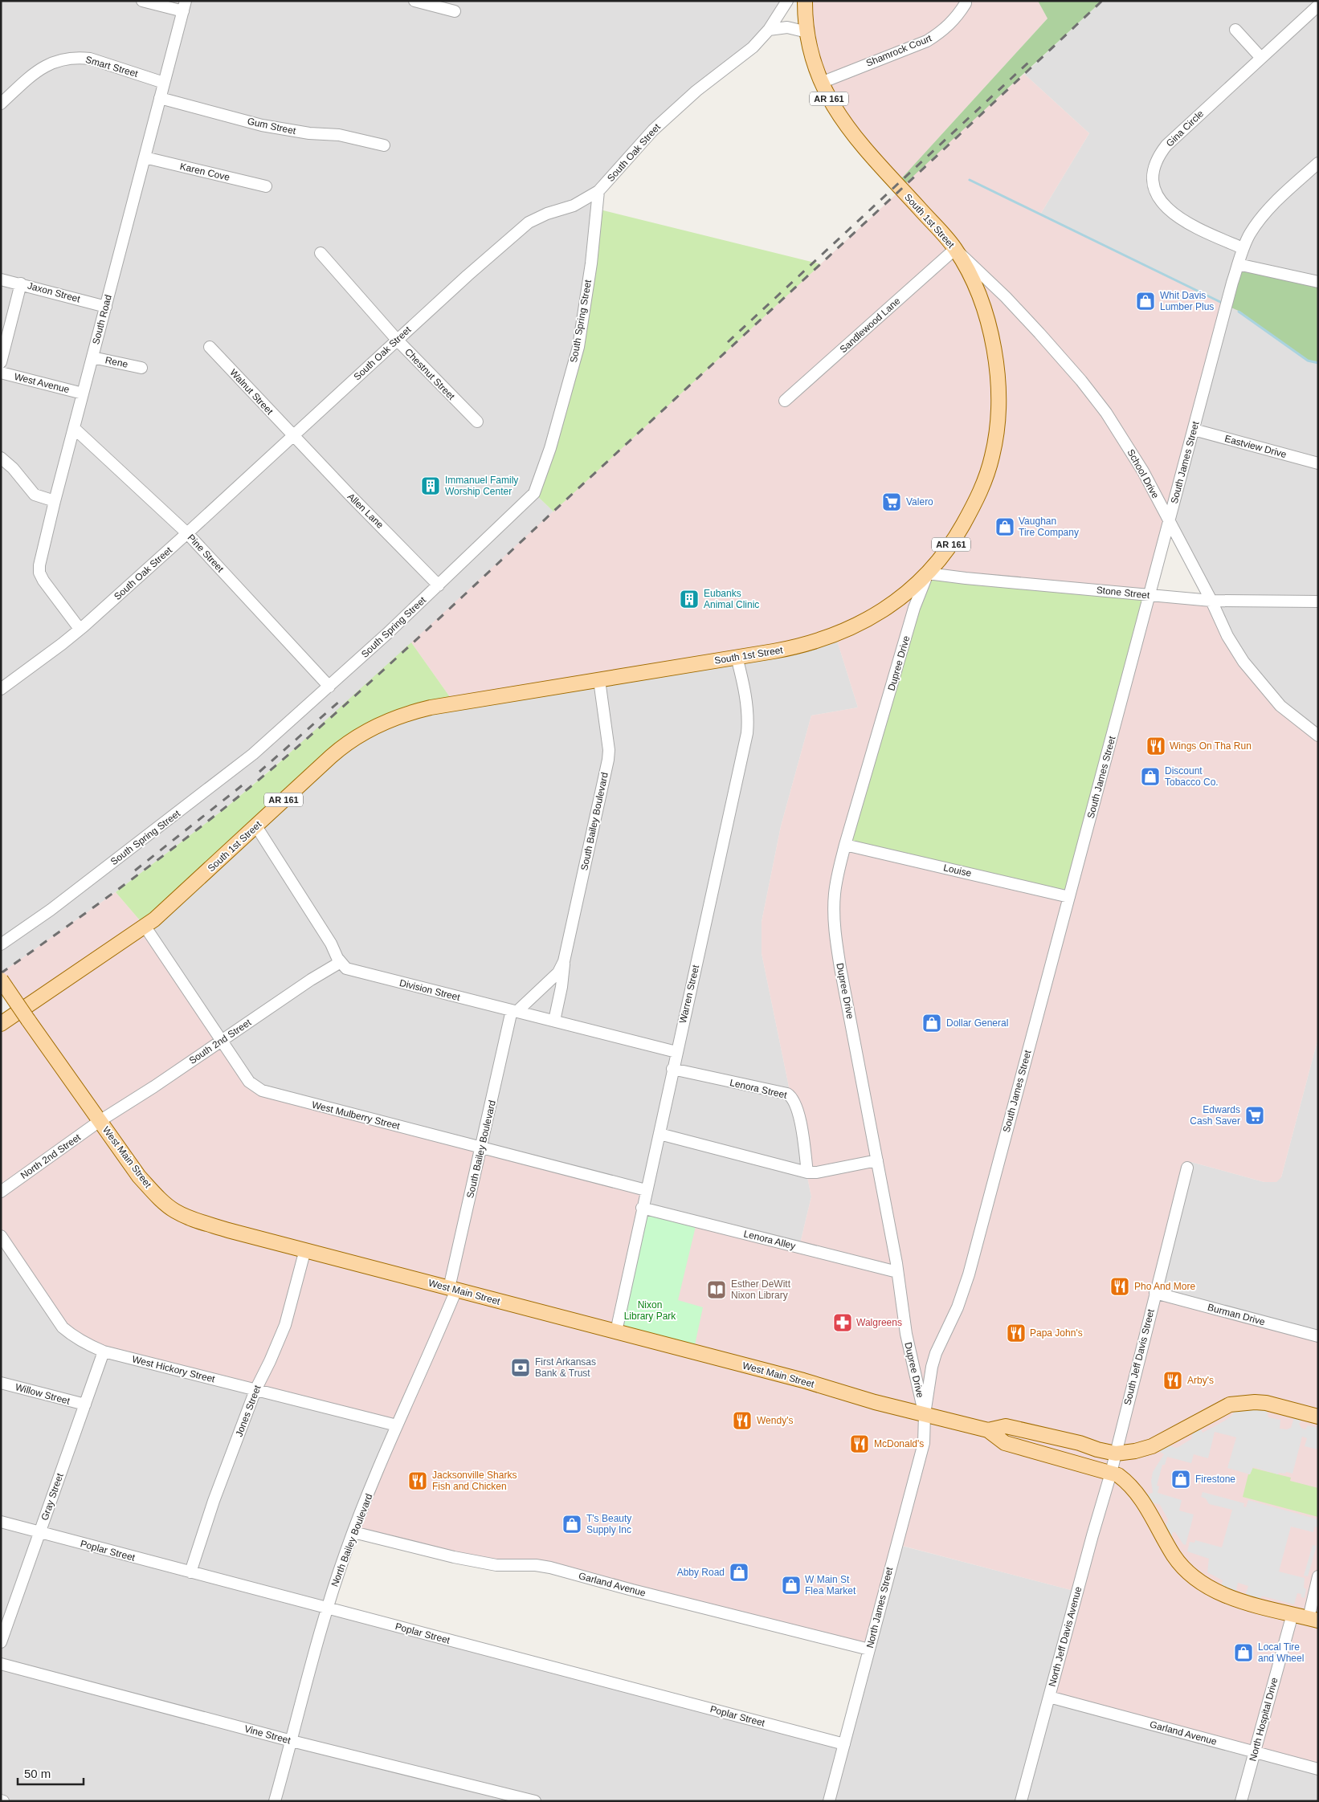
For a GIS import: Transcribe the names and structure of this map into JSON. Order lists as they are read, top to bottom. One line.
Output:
{"streets":{"main road":["AR 161","South 1st Street","West Main Street"],"street":["Shamrock Court","Smart Street","Gum Street","Gina Circle","South Oak Street","Karen Cove","Jaxon Street","South Road","South Spring Street","Sandlewood Lane","Rene","Chestnut Street","West Avenue","Walnut Street","Eastview Drive","South James Street","School Drive","Allen Lane","Pine Street","Stone Street","Dupree Drive","South Bailey Boulevard","Louise","Division Street","Warren Street","South 2nd Street","Lenora Street","West Mulberry Street","North 2nd Street","Lenora Alley","Burman Drive","South Jeff Davis Street","West Hickory Street","Willow Street","Jones Street","Gray Street","North Bailey Boulevard","Poplar Street","Garland Avenue","North James Street","North Jeff Davis Avenue","North Hospital Drive","Vine Street"]},"crossings":[["Shamrock Court","South 1st Street"],["Smart Street","South Road"],["Gum Street","South Road"],["Gina Circle","South James Street"],["South Oak Street","South Road"],["South Oak Street","South Spring Street"],["South Oak Street","Chestnut Street"],["South Oak Street","Walnut Street"],["South Oak Street","Allen Lane"],["South Oak Street","Pine Street"],["Karen Cove","South Road"],["South 1st Street","Sandlewood Lane"],["South 1st Street","School Drive"],["South 1st Street","Stone Street"],["South 1st Street","Dupree Drive"],["South 1st Street","South Bailey Boulevard"],["South 1st Street","Warren Street"],["South 1st Street","West Mulberry Street"],["Jaxon Street","South Road"],["South Road","Rene"],["South Road","West Avenue"],["South Road","Pine Street"],["South Spring Street","Allen Lane"],["South Spring Street","Pine Street"],["Sandlewood Lane","School Drive"],["Walnut Street","Allen Lane"],["Eastview Drive","South James Street"],["South James Street","School Drive"],["South James Street","Stone Street"],["South James Street","Dupree Drive"],["South James Street","Louise"],["South James Street","West Main Street"],["South James Street","North James Street"],["School Drive","Stone Street"],["Stone Street","Dupree Drive"],["Dupree Drive","Louise"],["Dupree Drive","West Main Street"],["Dupree Drive","Lenora Alley"],["Dupree Drive","North James Street"],["South Bailey Boulevard","Division Street"],["South Bailey Boulevard","West Mulberry Street"],["South Bailey Boulevard","West Main Street"],["South Bailey Boulevard","North Bailey Boulevard"],["Division Street","Warren Street"],["Division Street","South 2nd Street"],["Warren Street","Lenora Street"],["Warren Street","West Mulberry Street"],["Warren Street","West Main Street"],["Warren Street","Lenora Alley"],["South 2nd Street","West Mulberry Street"],["South 2nd Street","North 2nd Street"],["South 2nd Street","West Main Street"],["North 2nd Street","West Main Street"],["West Main Street","South Jeff Davis Street"],["West Main Street","Jones Street"],["West Main Street","North Bailey Boulevard"],["West Main Street","North James Street"],["West Main Street","North Jeff Davis Avenue"],["West Main Street","North Hospital Drive"],["Burman Drive","South Jeff Davis Street"],["South Jeff Davis Street","North Jeff Davis Avenue"],["West Hickory Street","Jones Street"],["West Hickory Street","Gray Street"],["West Hickory Street","North Bailey Boulevard"],["Willow Street","Gray Street"],["Jones Street","Poplar Street"],["Gray Street","Poplar Street"],["North Bailey Boulevard","Poplar Street"],["North Bailey Boulevard","Garland Avenue"],["North Bailey Boulevard","Vine Street"],["Poplar Street","North James Street"],["Garland Avenue","North James Street"],["Garland Avenue","North Jeff Davis Avenue"],["Garland Avenue","North Hospital Drive"]],"parks":["Nixon Library Park"],"places":{"shop":["Whit Davis Lumber Plus","Vaughan Tire Company","Discount Tobacco Co.","Dollar General","Firestone","T's Beauty Supply Inc","Abby Road","W Main St Flea Market","Local Tire and Wheel"],"building":["Immanuel Family Worship Center","Eubanks Animal Clinic"],"supermarket":["Valero","Edwards Cash Saver"],"restaurant":["Wings On Tha Run","Pho And More","Papa John's","Arby's","Wendy's","McDonald's","Jacksonville Sharks Fish and Chicken"],"library":["Esther DeWitt Nixon Library"],"pharmacy":["Walgreens"],"bank":["First Arkansas Bank & Trust"]},"scale_bar":"50 m"}
